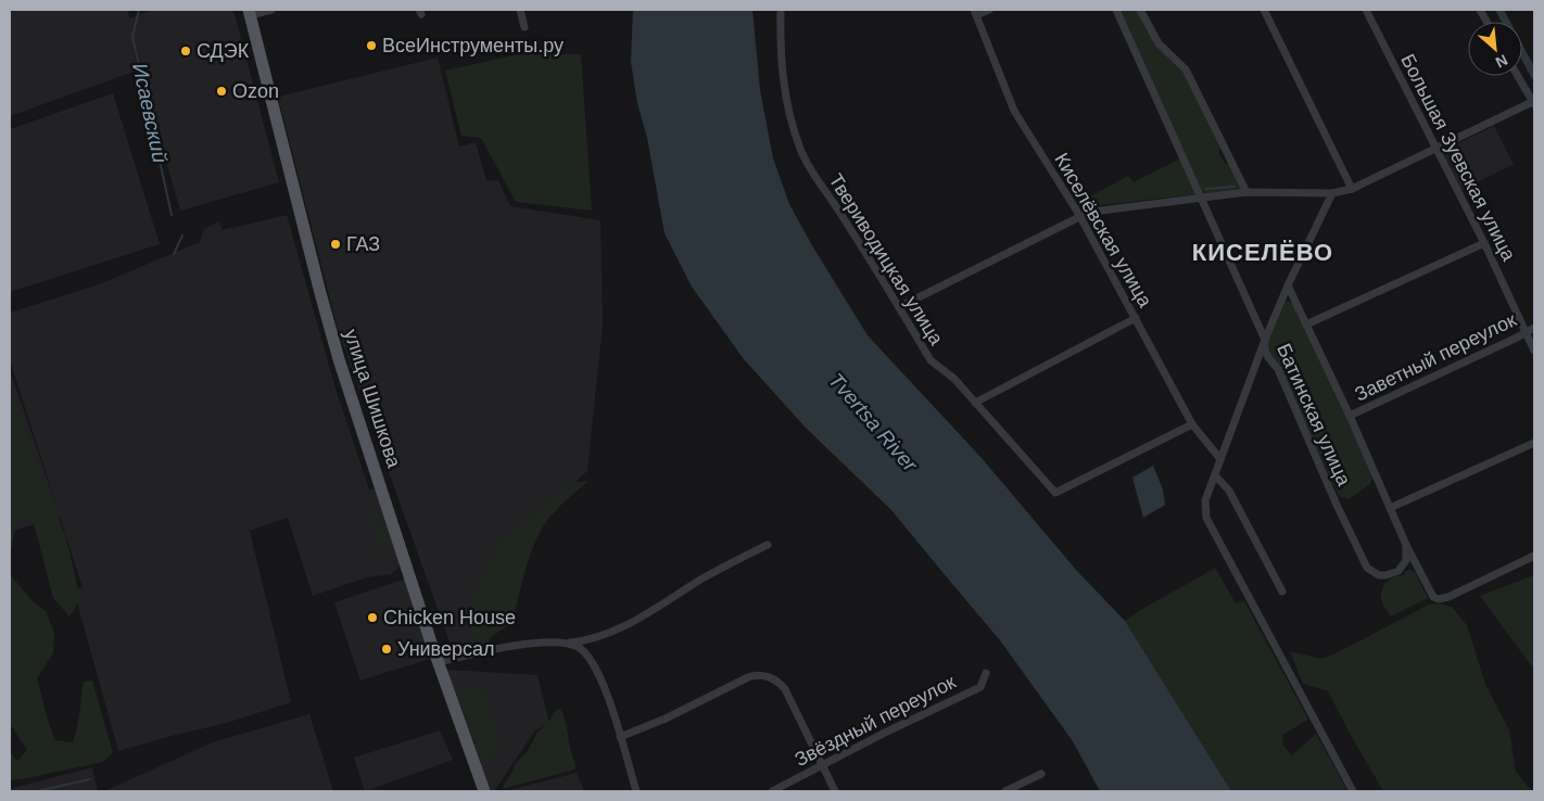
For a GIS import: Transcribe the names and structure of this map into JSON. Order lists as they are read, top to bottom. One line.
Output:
{"streets":{"main road":["улица Шишкова"],"street":["Большая Зуевская улица","Киселёвская улица","Твериводицкая улица","Заветный переулок","Батинская улица","Звёздный переулок"]},"crossings":[["Большая Зуевская улица","Заветный переулок"],["Киселёвская улица","Твериводицкая улица"],["Заветный переулок","Батинская улица"]],"districts":["КИСЕЛЁВО"],"water":["Исаевский","Tvertsa River"],"places":["ВсеИнструменты.ру","СДЭК","Ozon","ГАЗ","Chicken House","Универсал"],"north":"bottom right"}
